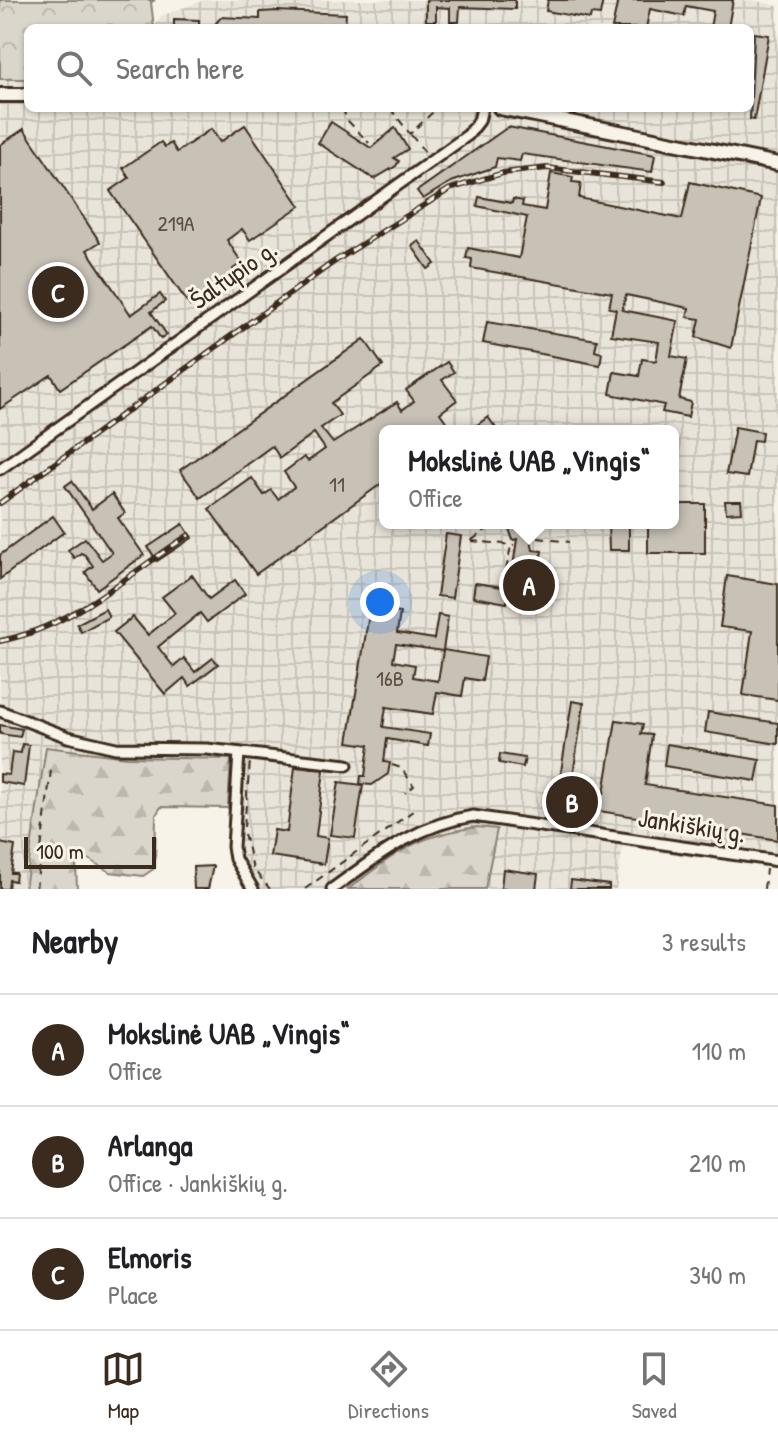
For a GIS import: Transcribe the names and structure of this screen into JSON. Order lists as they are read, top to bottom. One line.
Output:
{"streets":{"street":["Šaltupio g.","Jankiškių g."]},"house_numbers":["219A","11","16B"],"scale_bar":"100 m","page":{"search":"Search here","pins":["C","A","B"],"popup":["Mokslinė UAB „Vingis“","Office"],"scale":"100 m","heading":["Nearby","3 results"],"list":[{"mark":"A","name":"Mokslinė UAB „Vingis“","note":"Office","value":"110 m"},{"mark":"B","name":"Arlanga","note":"Office · Jankiškių g.","value":"210 m"},{"mark":"C","name":"Elmoris","note":"Place","value":"340 m"}],"nav":["Map","Directions","Saved"]}}
